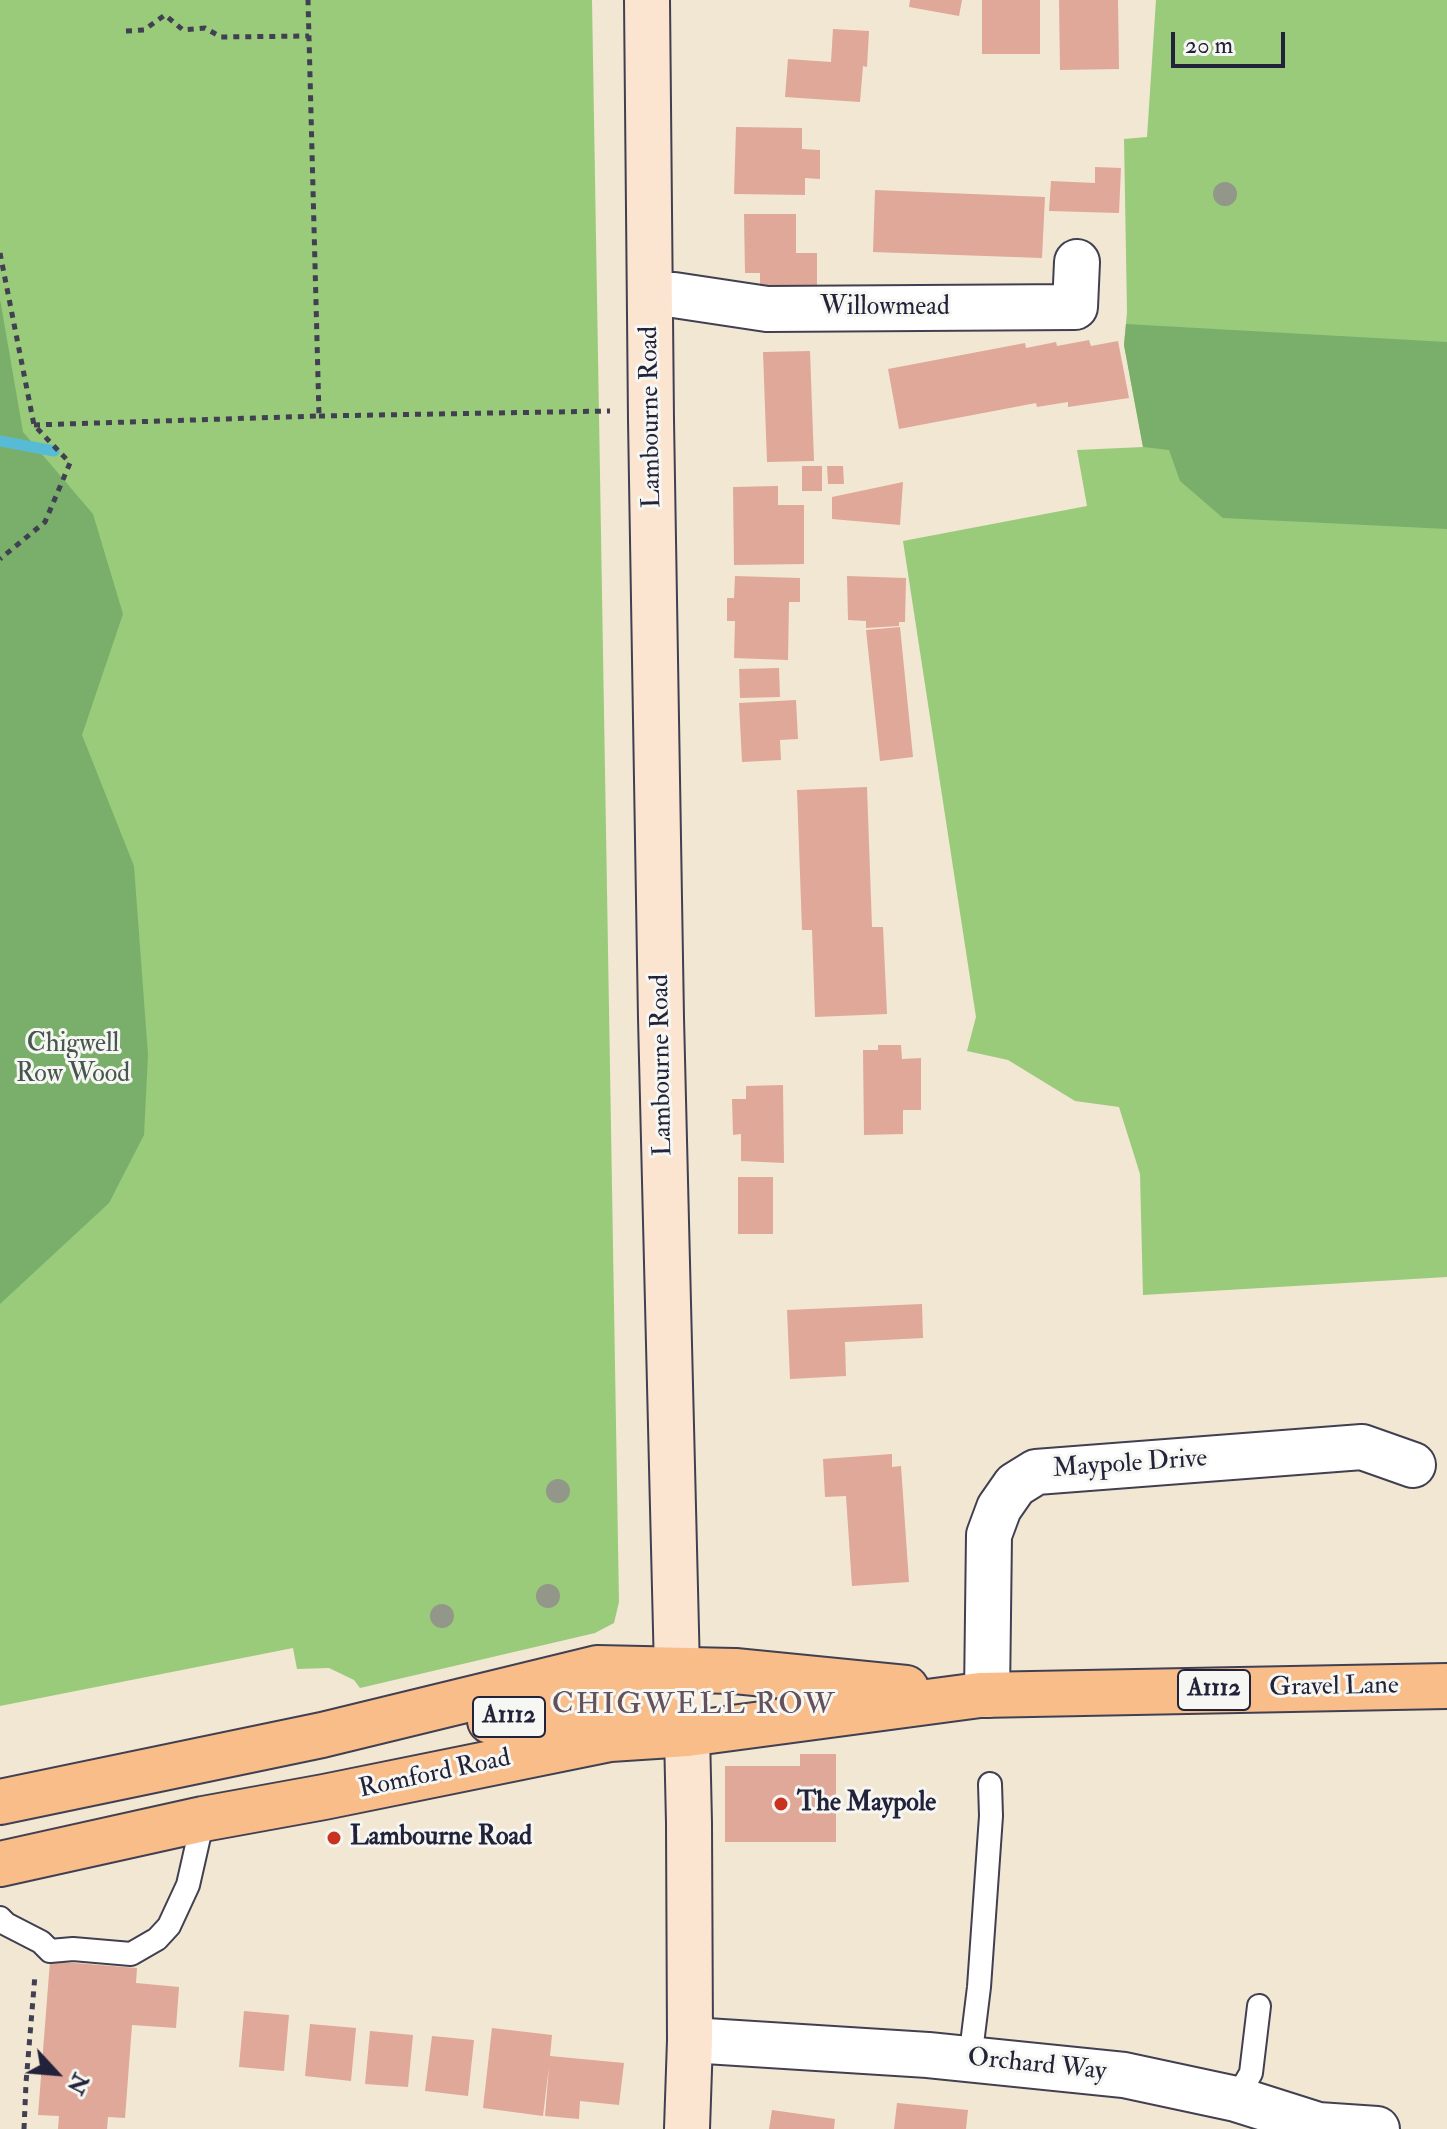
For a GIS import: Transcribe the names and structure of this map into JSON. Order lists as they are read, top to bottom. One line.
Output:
{"streets":{"main road":["Lambourne Road","Gravel Lane","A1112","Romford Road"],"street":["Willowmead","Maypole Drive","Orchard Way"]},"crossings":[["Willowmead","Lambourne Road"],["Lambourne Road","Gravel Lane"],["Lambourne Road","Romford Road"],["Lambourne Road","Orchard Way"],["Maypole Drive","Gravel Lane"],["Gravel Lane","Romford Road"]],"districts":["CHIGWELL ROW"],"parks":["Chigwell Row Wood"],"places":["The Maypole","Lambourne Road"],"scale_bar":"20 m","north":"bottom right"}
